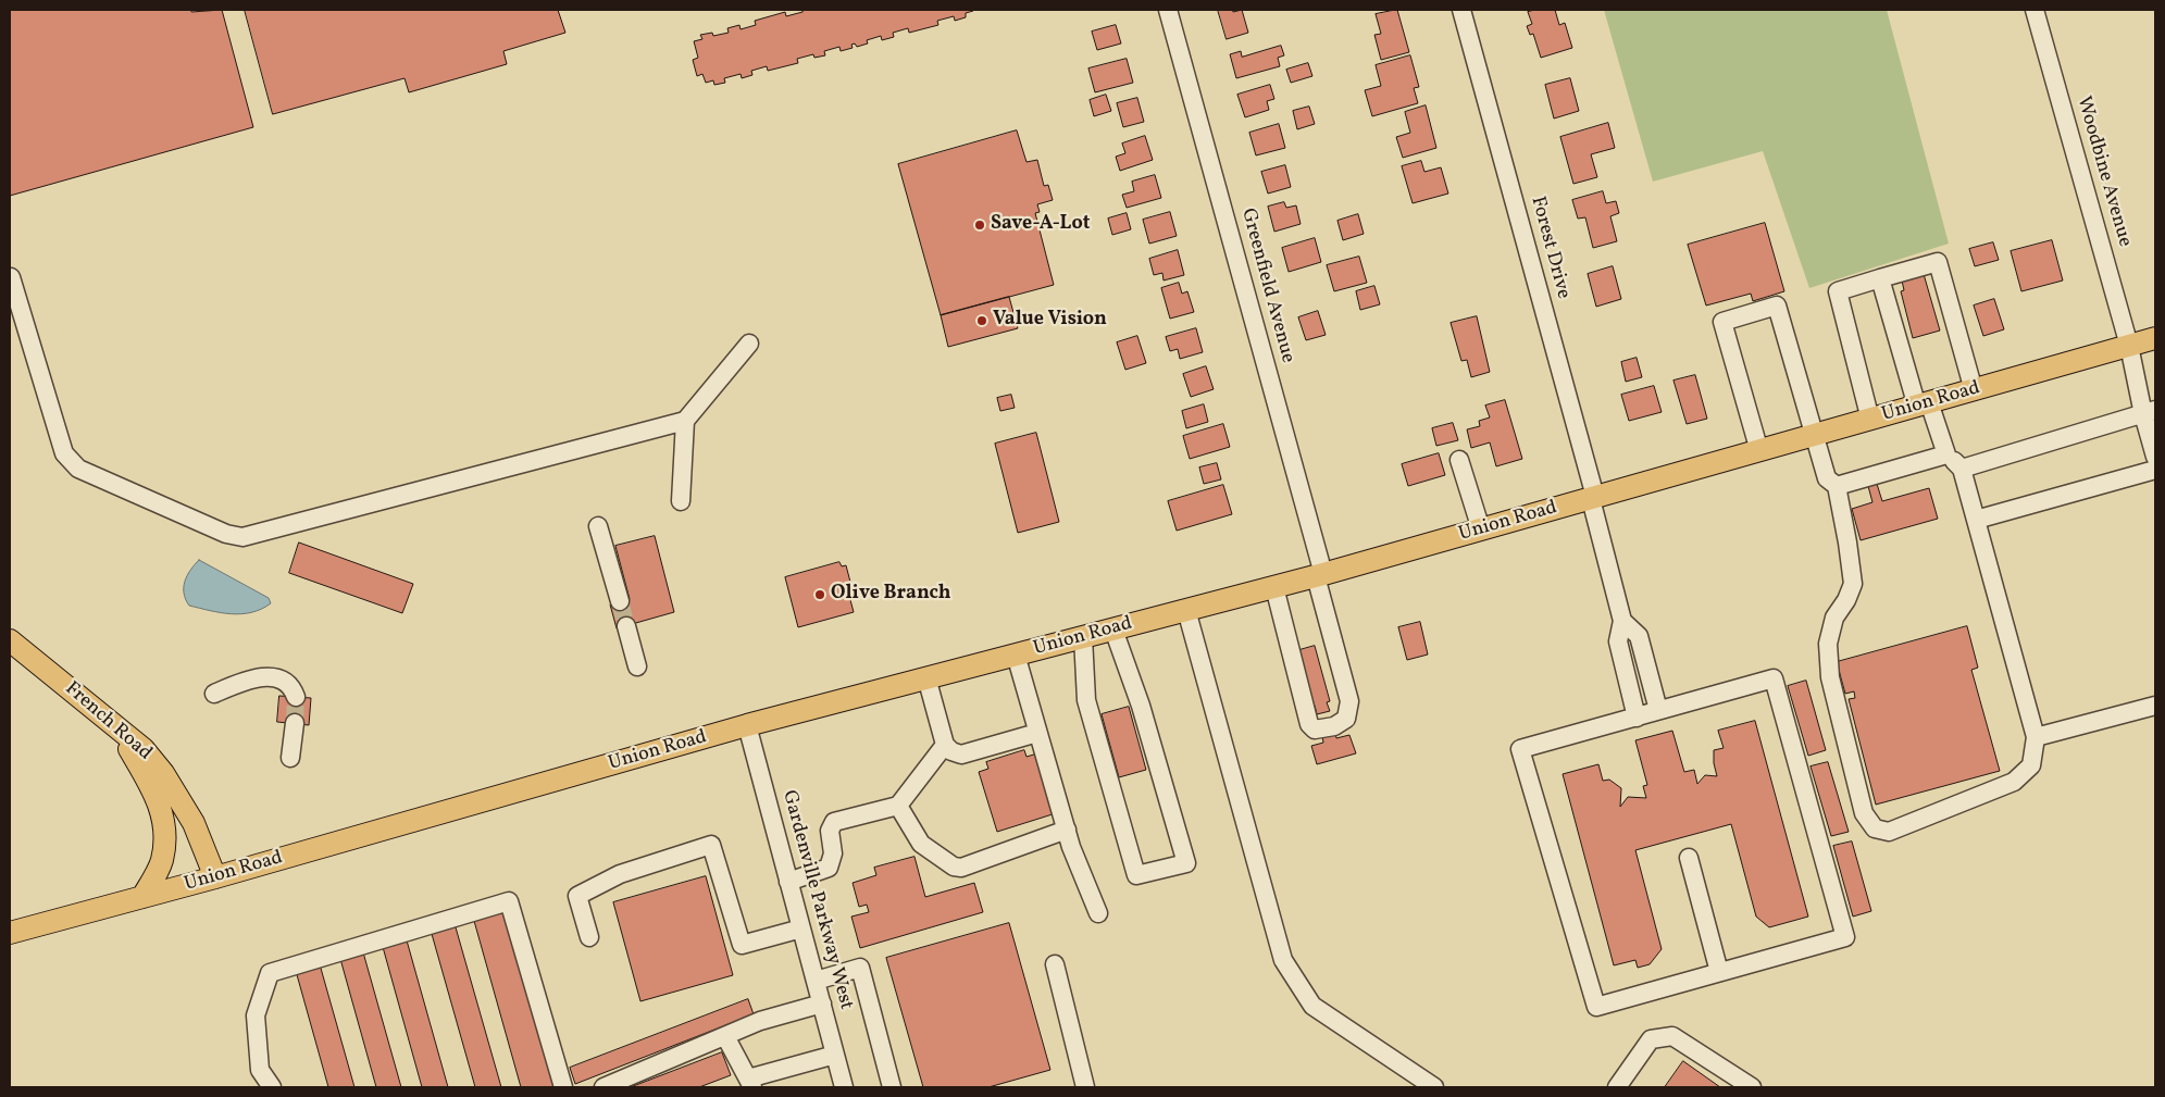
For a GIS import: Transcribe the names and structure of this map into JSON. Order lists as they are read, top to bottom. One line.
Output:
{"streets":{"main road":["Union Road","French Road"],"street":["Woodbine Avenue","Forest Drive","Greenfield Avenue","Gardenville Parkway West"]},"crossings":[["Woodbine Avenue","Union Road"],["Forest Drive","Union Road"],["Greenfield Avenue","Union Road"],["Union Road","French Road"],["Union Road","Gardenville Parkway West"]],"places":["Save-A-Lot","Value Vision","Olive Branch"]}
